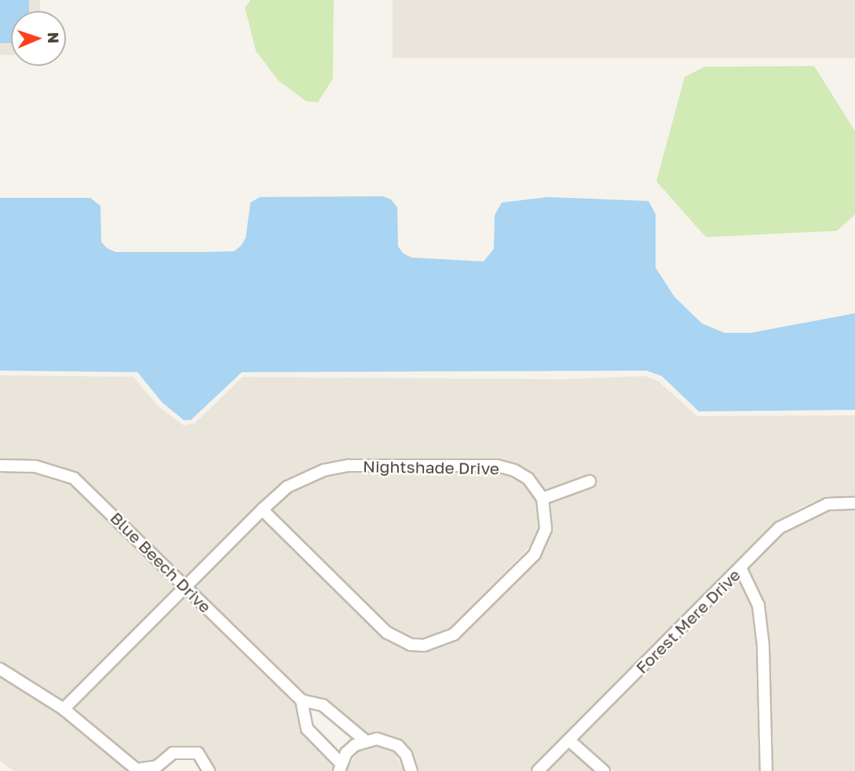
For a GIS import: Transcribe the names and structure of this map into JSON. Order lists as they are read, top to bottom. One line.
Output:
{"streets":{"street":["Nightshade Drive","Blue Beech Drive","Forest Mere Drive"]},"crossings":[["Nightshade Drive","Blue Beech Drive"]],"north":"right"}
